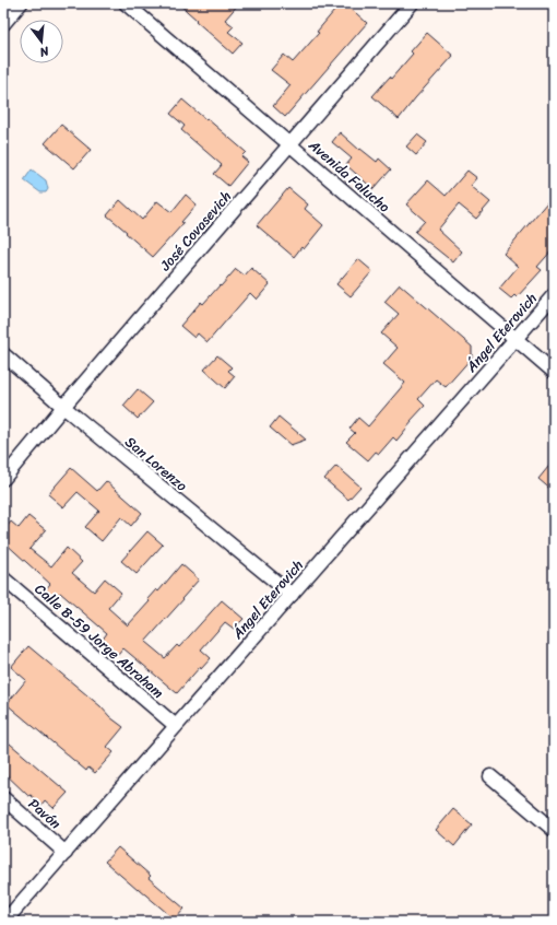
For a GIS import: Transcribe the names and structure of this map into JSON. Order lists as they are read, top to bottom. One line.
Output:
{"streets":{"street":["Avenida Falucho","José Covasevich","Ángel Eterovich","San Lorenzo","Calle B-59 Jorge Abraham","Pavón"]},"crossings":[["Avenida Falucho","José Covasevich"],["Avenida Falucho","Ángel Eterovich"],["José Covasevich","San Lorenzo"],["Ángel Eterovich","San Lorenzo"],["Ángel Eterovich","Calle B-59 Jorge Abraham"],["Ángel Eterovich","Pavón"]],"north":"bottom"}
